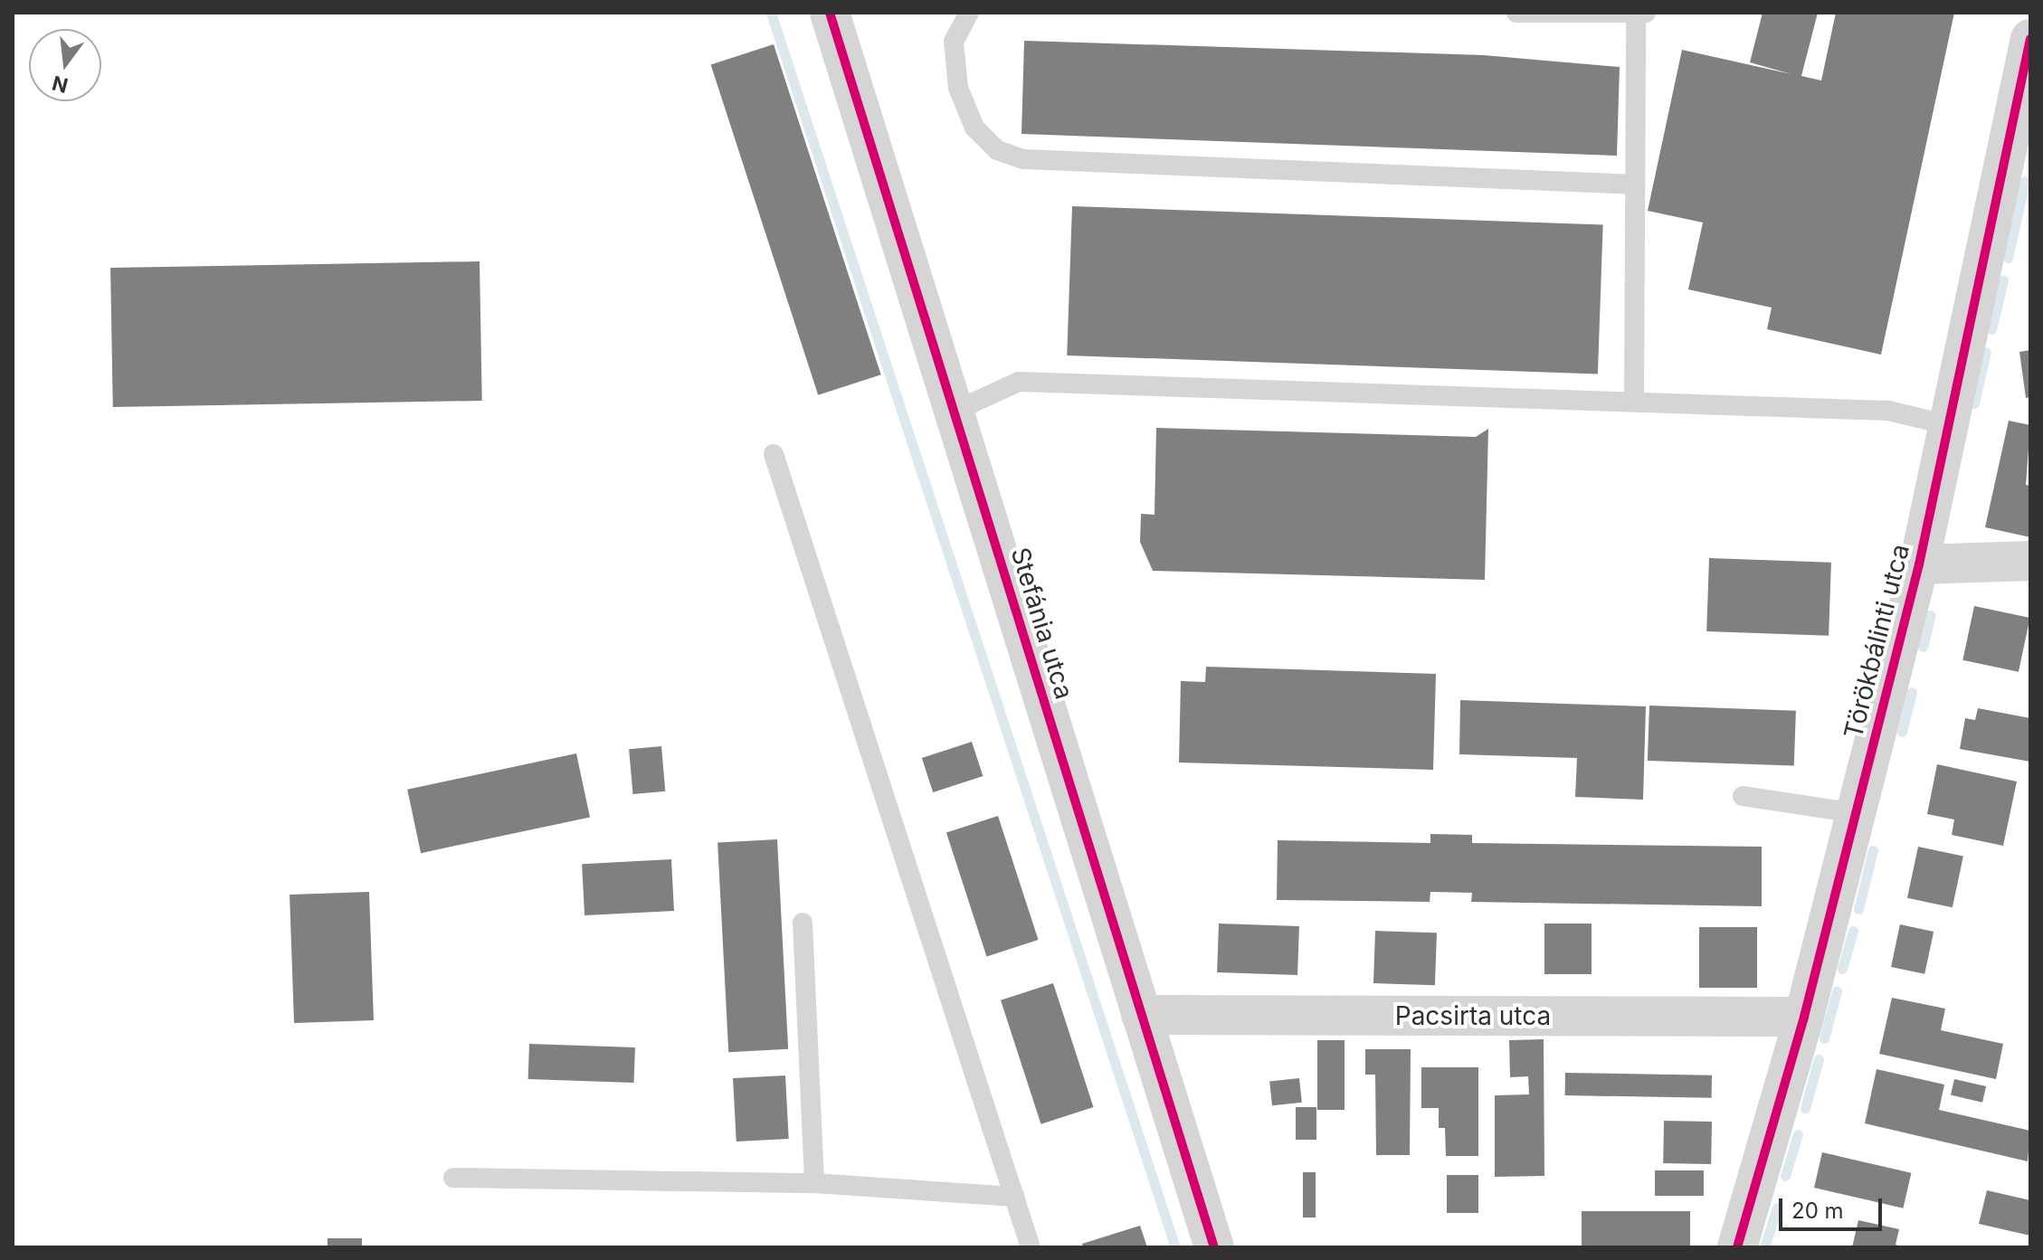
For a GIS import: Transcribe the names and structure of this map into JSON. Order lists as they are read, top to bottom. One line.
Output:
{"streets":{"street":["Stefánia utca","Törökbálinti utca","Pacsirta utca"]},"crossings":[["Stefánia utca","Pacsirta utca"],["Törökbálinti utca","Pacsirta utca"]],"scale_bar":"20 m","north":"bottom"}
